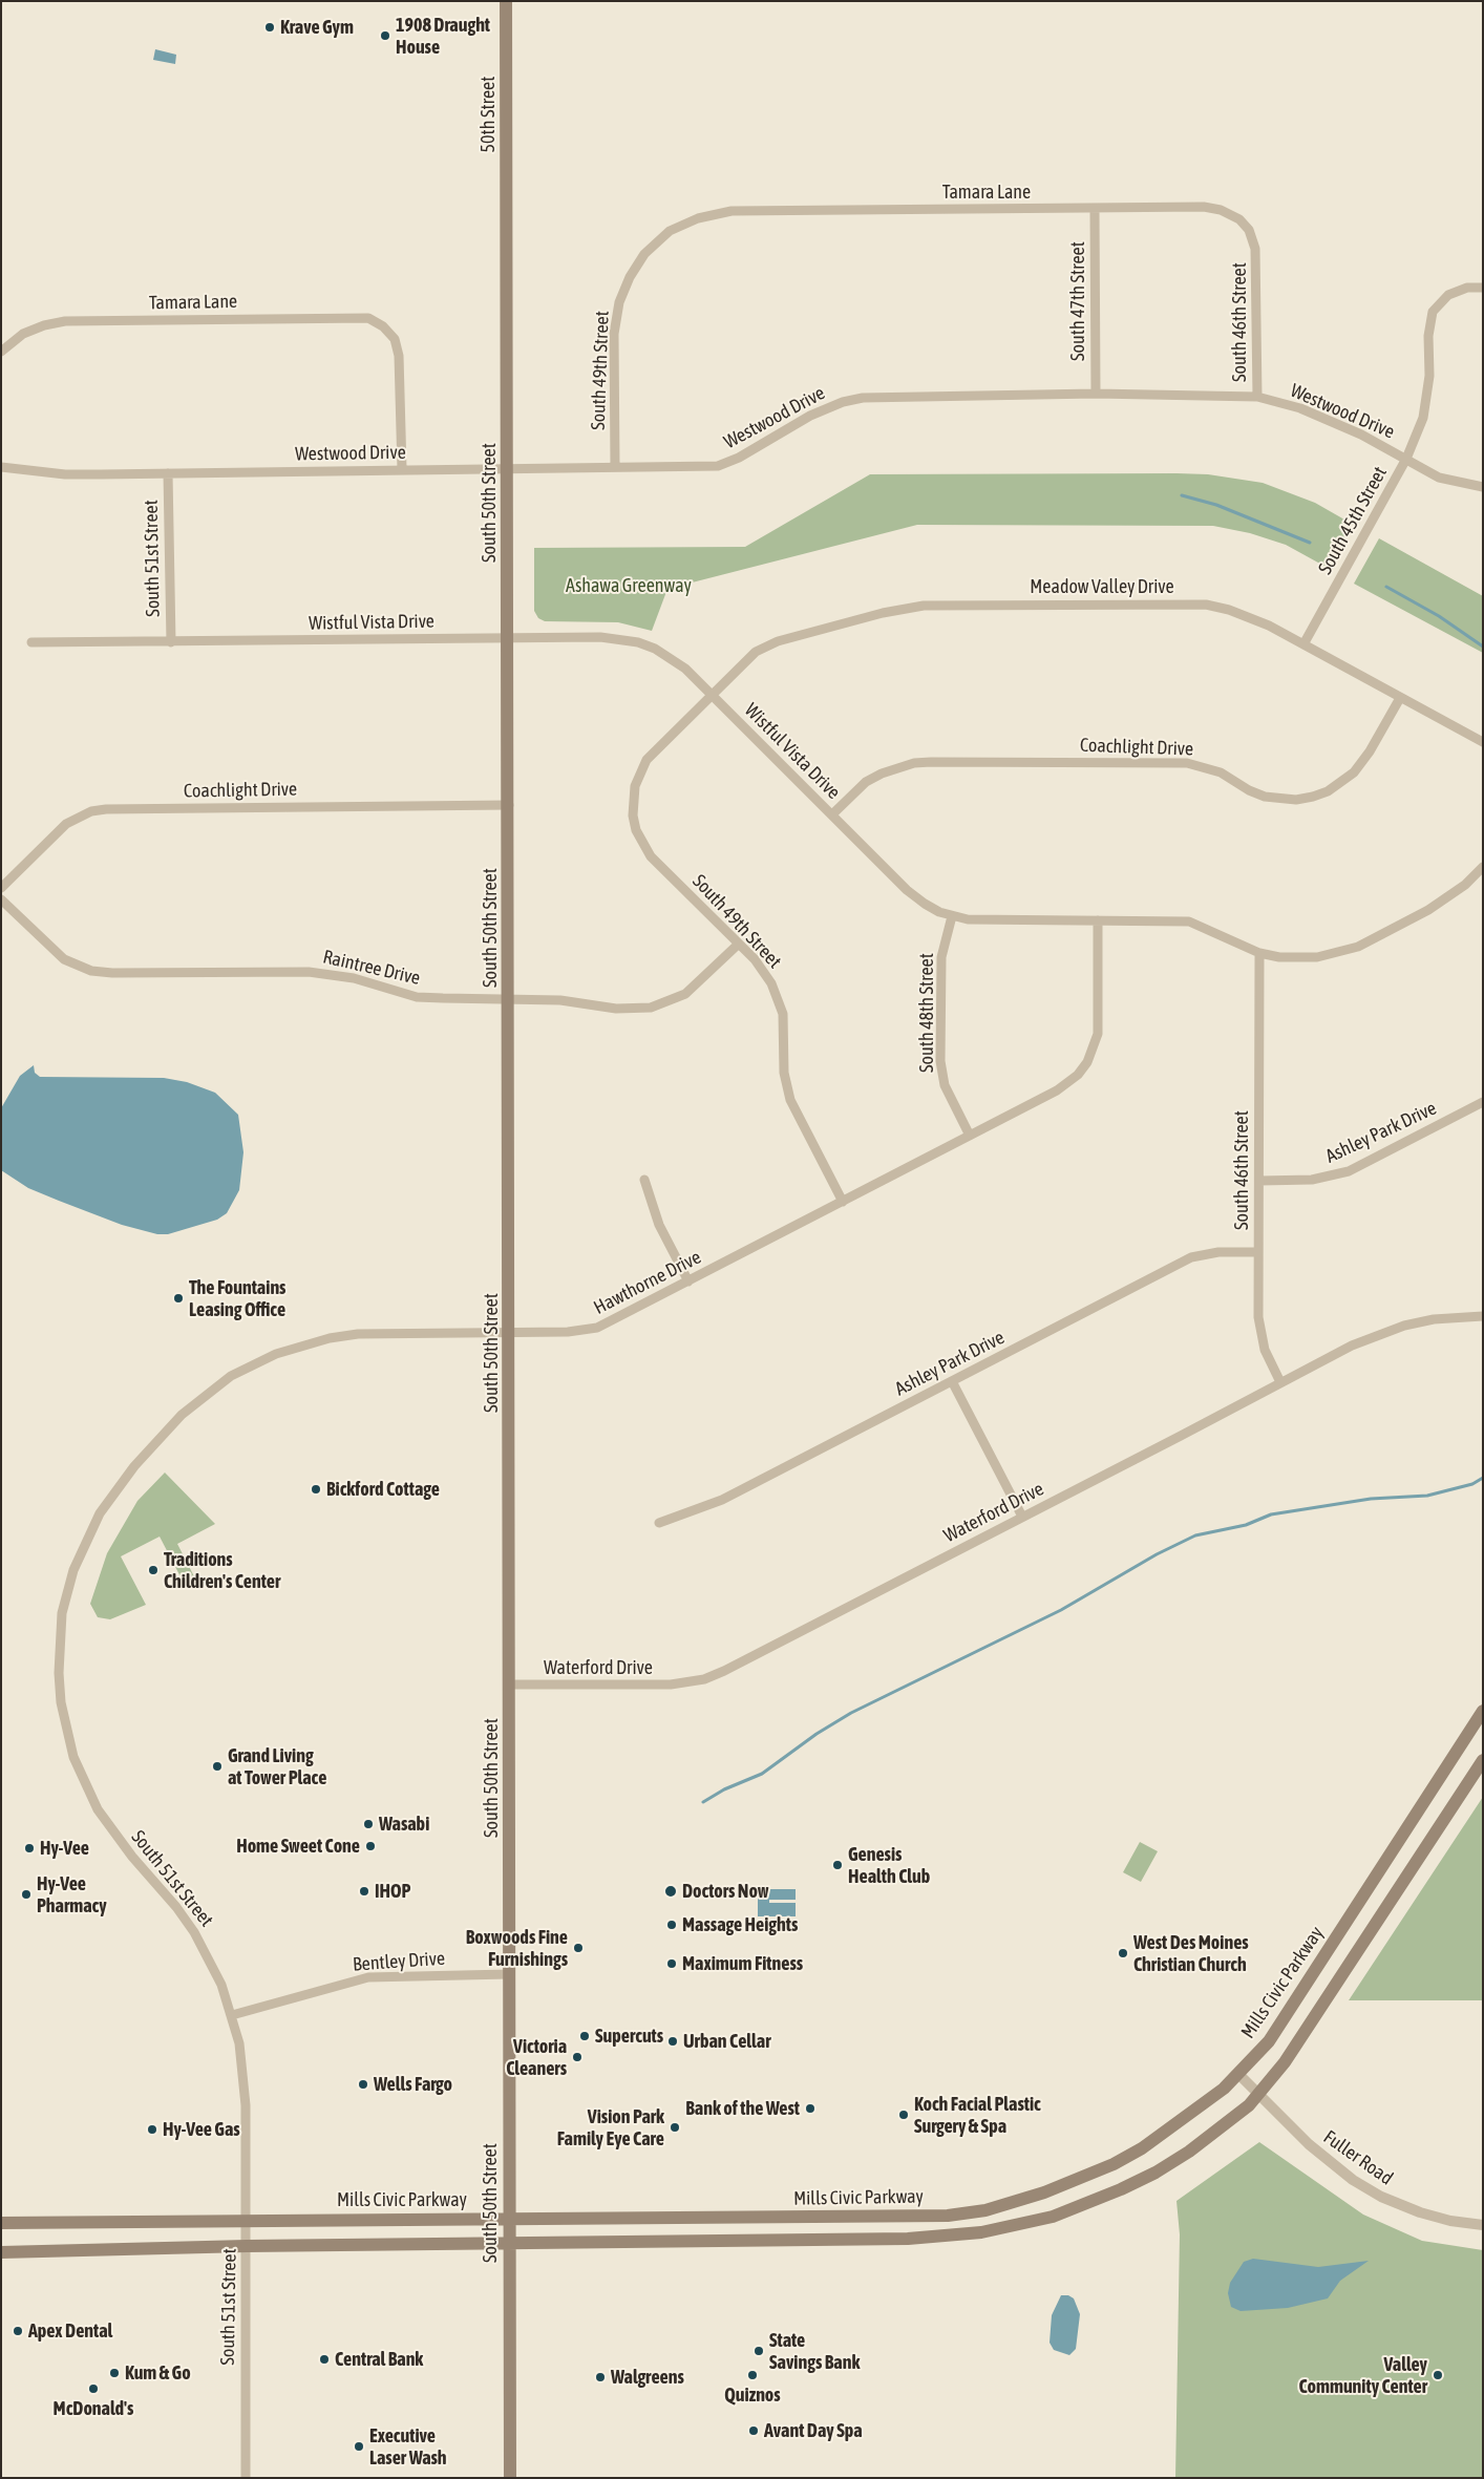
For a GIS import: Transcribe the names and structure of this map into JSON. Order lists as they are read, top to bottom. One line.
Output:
{"streets":{"main road":["50th Street","South 50th Street","Mills Civic Parkway"],"street":["Tamara Lane","South 47th Street","South 46th Street","South 49th Street","Westwood Drive","South 45th Street","South 51st Street","Meadow Valley Drive","Wistful Vista Drive","Coachlight Drive","Raintree Drive","South 48th Street","Ashley Park Drive","Hawthorne Drive","Waterford Drive","Bentley Drive","Fuller Road"]},"crossings":[["50th Street","South 50th Street"],["Tamara Lane","South 47th Street"],["Tamara Lane","South 46th Street"],["Tamara Lane","South 49th Street"],["Tamara Lane","Westwood Drive"],["South 47th Street","Westwood Drive"],["South 46th Street","Westwood Drive"],["South 46th Street","Wistful Vista Drive"],["South 46th Street","Ashley Park Drive"],["South 46th Street","Waterford Drive"],["South 49th Street","Westwood Drive"],["South 49th Street","Meadow Valley Drive"],["South 49th Street","Wistful Vista Drive"],["South 49th Street","Raintree Drive"],["South 49th Street","Hawthorne Drive"],["Westwood Drive","South 50th Street"],["Westwood Drive","South 45th Street"],["Westwood Drive","South 51st Street"],["South 50th Street","Wistful Vista Drive"],["South 50th Street","Coachlight Drive"],["South 50th Street","Raintree Drive"],["South 50th Street","Hawthorne Drive"],["South 50th Street","Waterford Drive"],["South 50th Street","Bentley Drive"],["South 50th Street","Mills Civic Parkway"],["South 45th Street","Meadow Valley Drive"],["South 51st Street","Wistful Vista Drive"],["South 51st Street","Hawthorne Drive"],["South 51st Street","Bentley Drive"],["South 51st Street","Mills Civic Parkway"],["Meadow Valley Drive","Wistful Vista Drive"],["Meadow Valley Drive","Coachlight Drive"],["Wistful Vista Drive","Coachlight Drive"],["Wistful Vista Drive","South 48th Street"],["Wistful Vista Drive","Hawthorne Drive"],["South 48th Street","Hawthorne Drive"],["Mills Civic Parkway","Fuller Road"]],"parks":["Ashawa Greenway"],"places":["Krave Gym","1908 Draught House","The Fountains Leasing Office","Bickford Cottage","Traditions Children's Center","Grand Living at Tower Place","Wasabi","Home Sweet Cone","Hy-Vee","Genesis Health Club","IHOP","Doctors Now","Hy-Vee Pharmacy","Massage Heights","Boxwoods Fine Furnishings","West Des Moines Christian Church","Maximum Fitness","Supercuts","Urban Cellar","Victoria Cleaners","Wells Fargo","Bank of the West","Koch Facial Plastic Surgery & Spa","Vision Park Family Eye Care","Hy-Vee Gas","Apex Dental","State Savings Bank","Central Bank","Kum & Go","Quiznos","Valley Community Center","Walgreens","McDonald's","Avant Day Spa","Executive Laser Wash"]}
